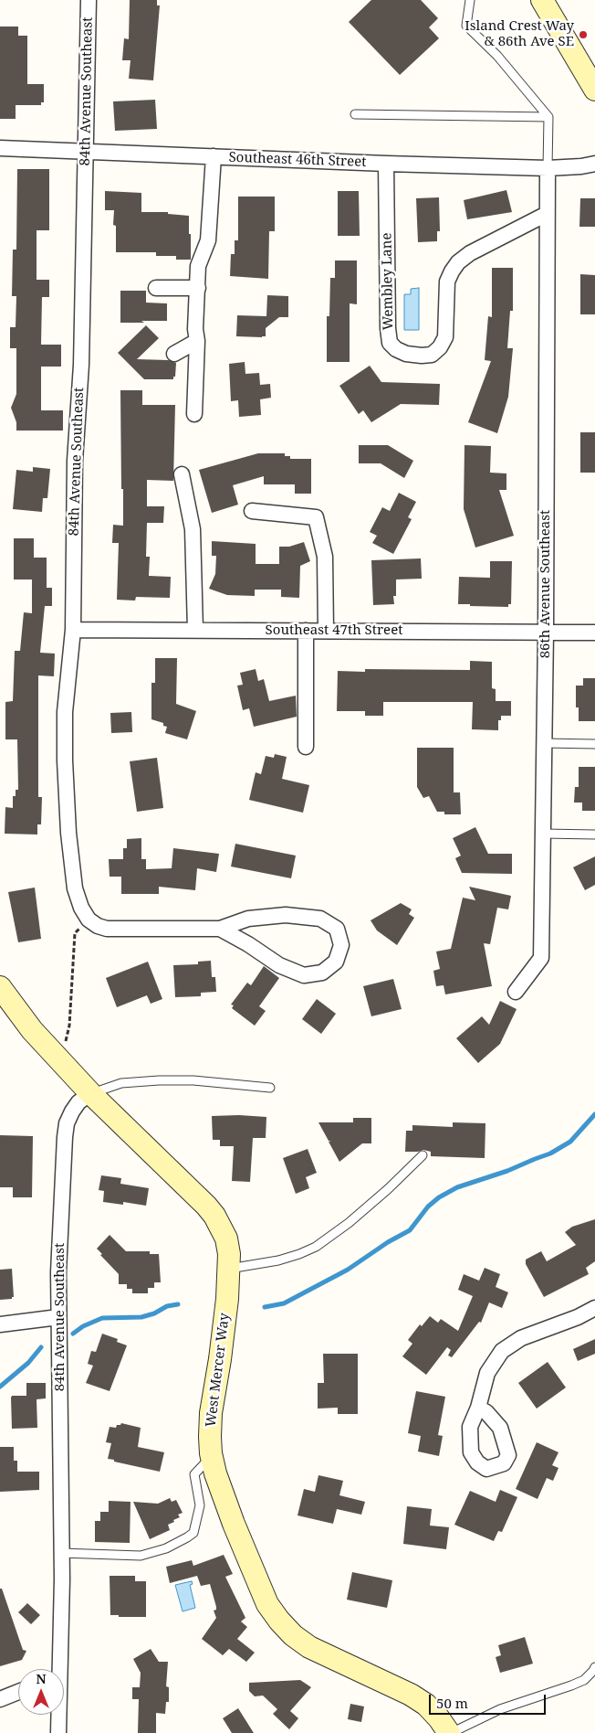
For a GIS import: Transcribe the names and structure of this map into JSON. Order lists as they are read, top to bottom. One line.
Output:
{"streets":{"street":["84th Avenue Southeast","Southeast 46th Street","Wembley Lane","86th Avenue Southeast","Southeast 47th Street","West Mercer Way"]},"crossings":[["84th Avenue Southeast","Southeast 46th Street"],["84th Avenue Southeast","Southeast 47th Street"],["84th Avenue Southeast","West Mercer Way"],["Southeast 46th Street","Wembley Lane"],["Southeast 46th Street","86th Avenue Southeast"],["Wembley Lane","86th Avenue Southeast"],["86th Avenue Southeast","Southeast 47th Street"]],"places":["Island Crest Way & 86th Ave SE"],"scale_bar":"50 m","north":"top"}
